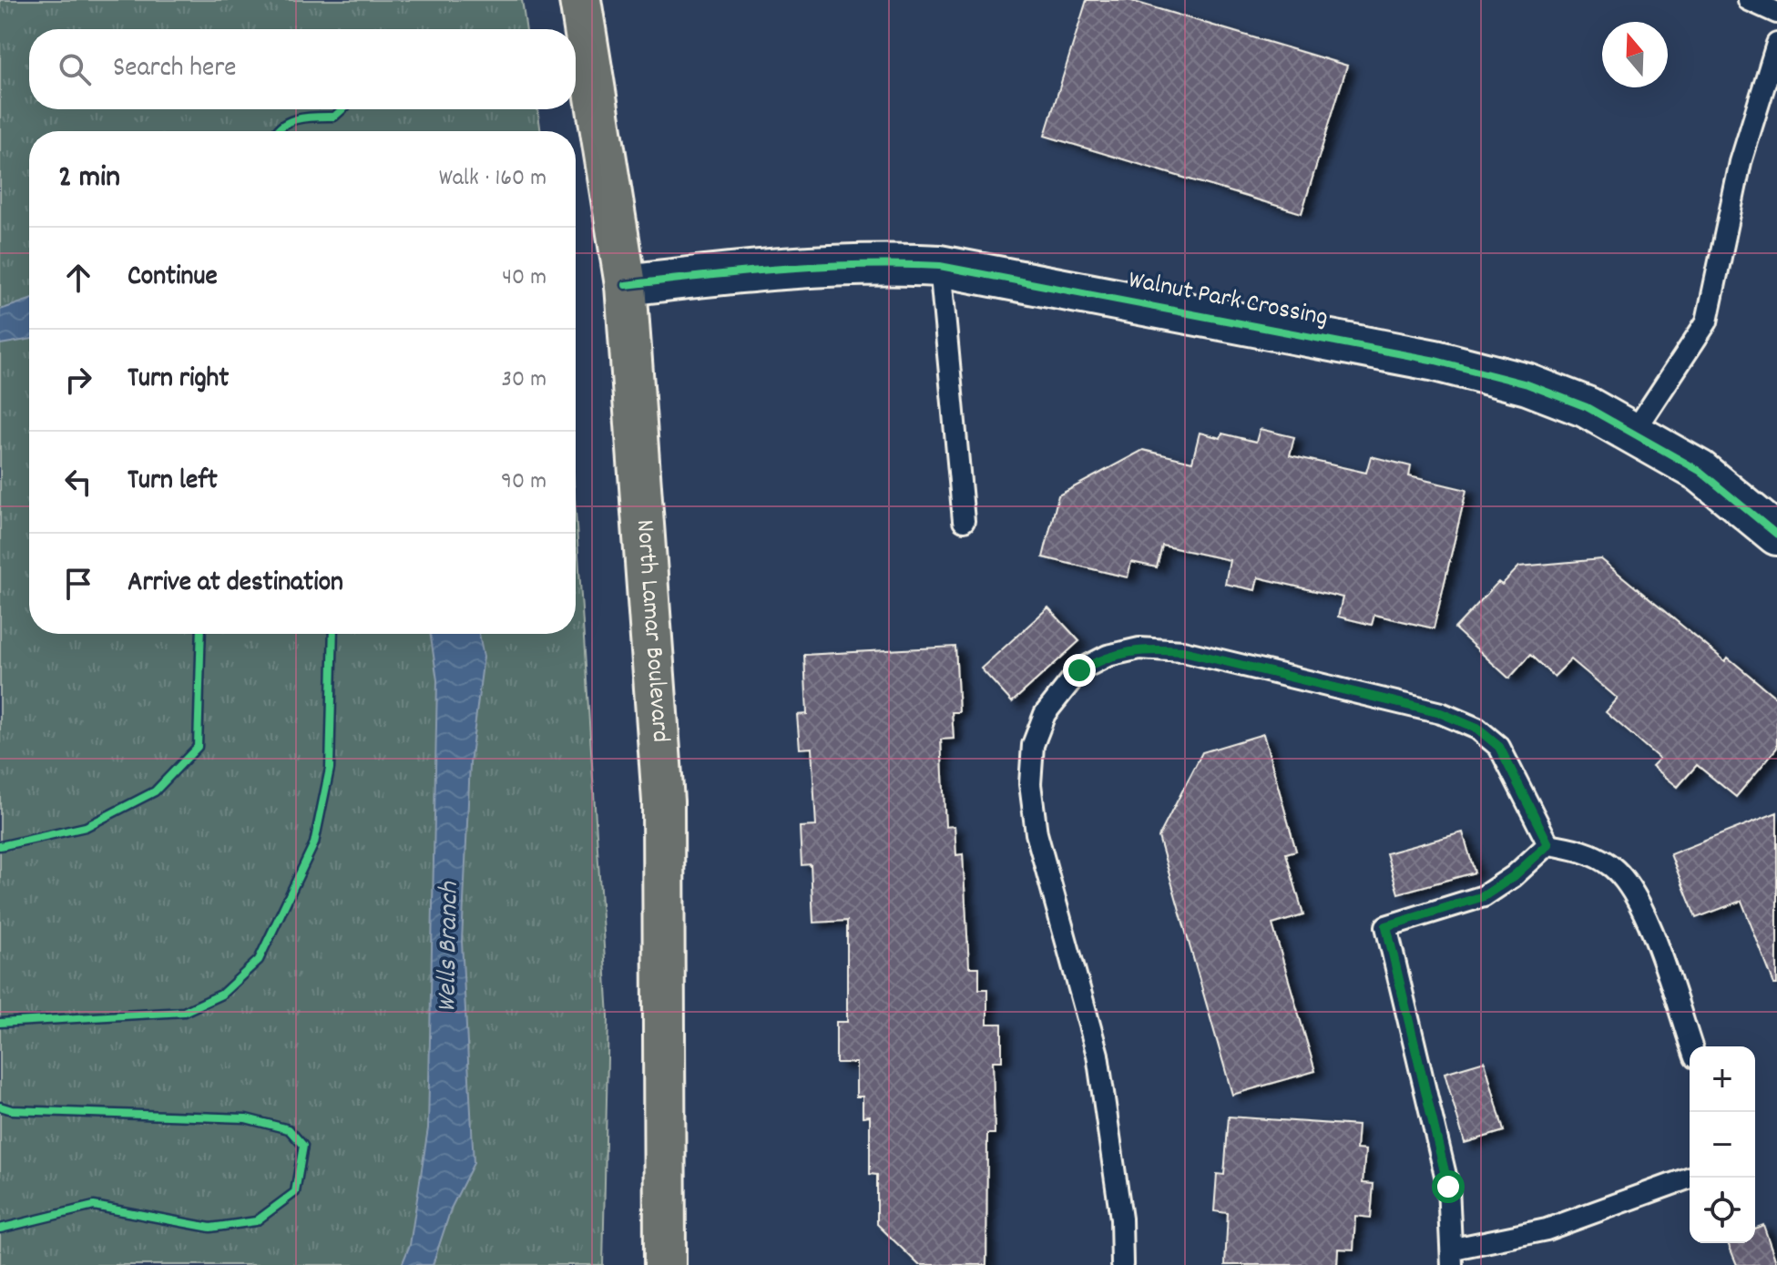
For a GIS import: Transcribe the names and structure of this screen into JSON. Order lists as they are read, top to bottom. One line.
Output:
{"streets":{"main road":["North Lamar Boulevard"],"street":["Walnut Park Crossing"]},"crossings":[["Walnut Park Crossing","North Lamar Boulevard"]],"water":["Wells Branch"],"north":"top","page":{"search":"Search here","heading":["2 min","Walk · 160 m"],"list":[["Continue","40 m"],["Turn right","30 m"],["Turn left","90 m"],"Arrive at destination"],"map_buttons":["+","−"]}}
